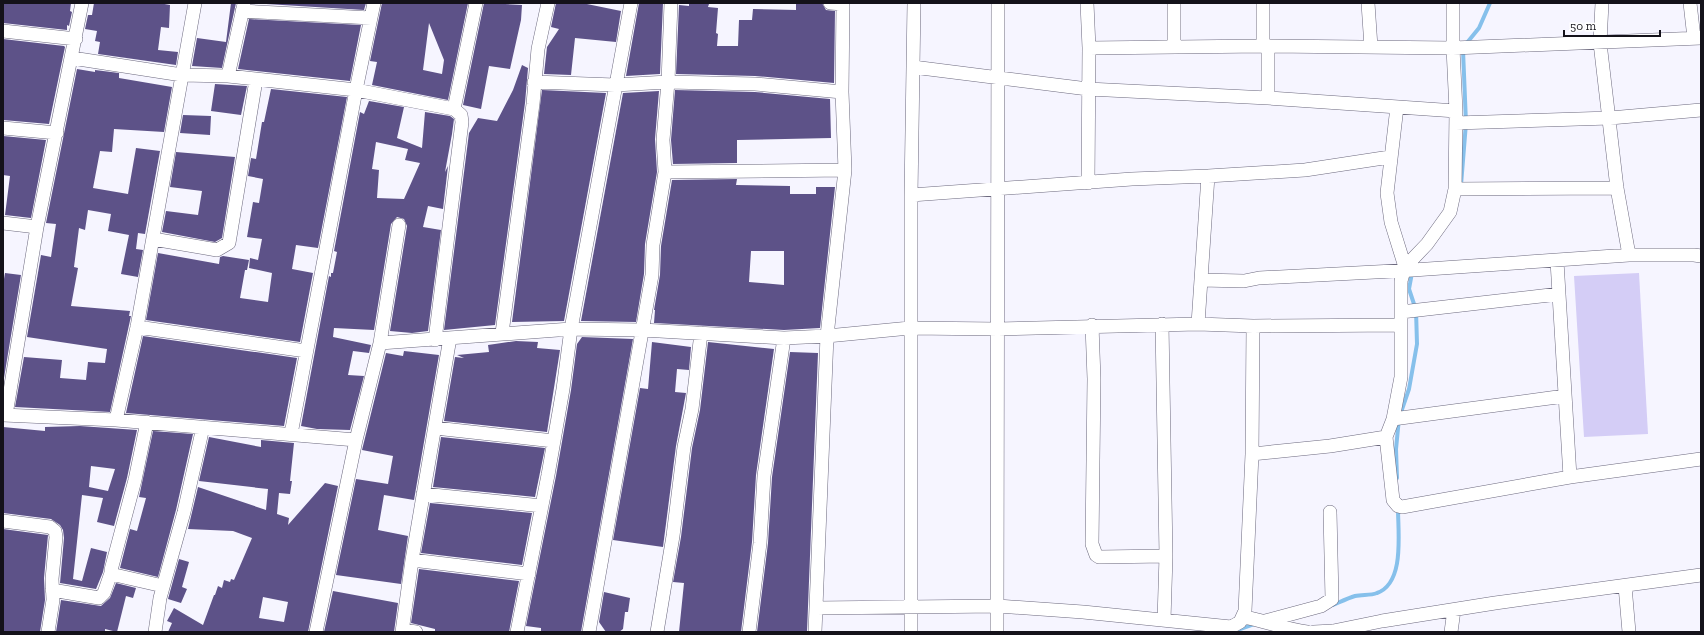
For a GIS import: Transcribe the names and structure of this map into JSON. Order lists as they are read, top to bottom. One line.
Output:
{"scale_bar":"50 m"}
